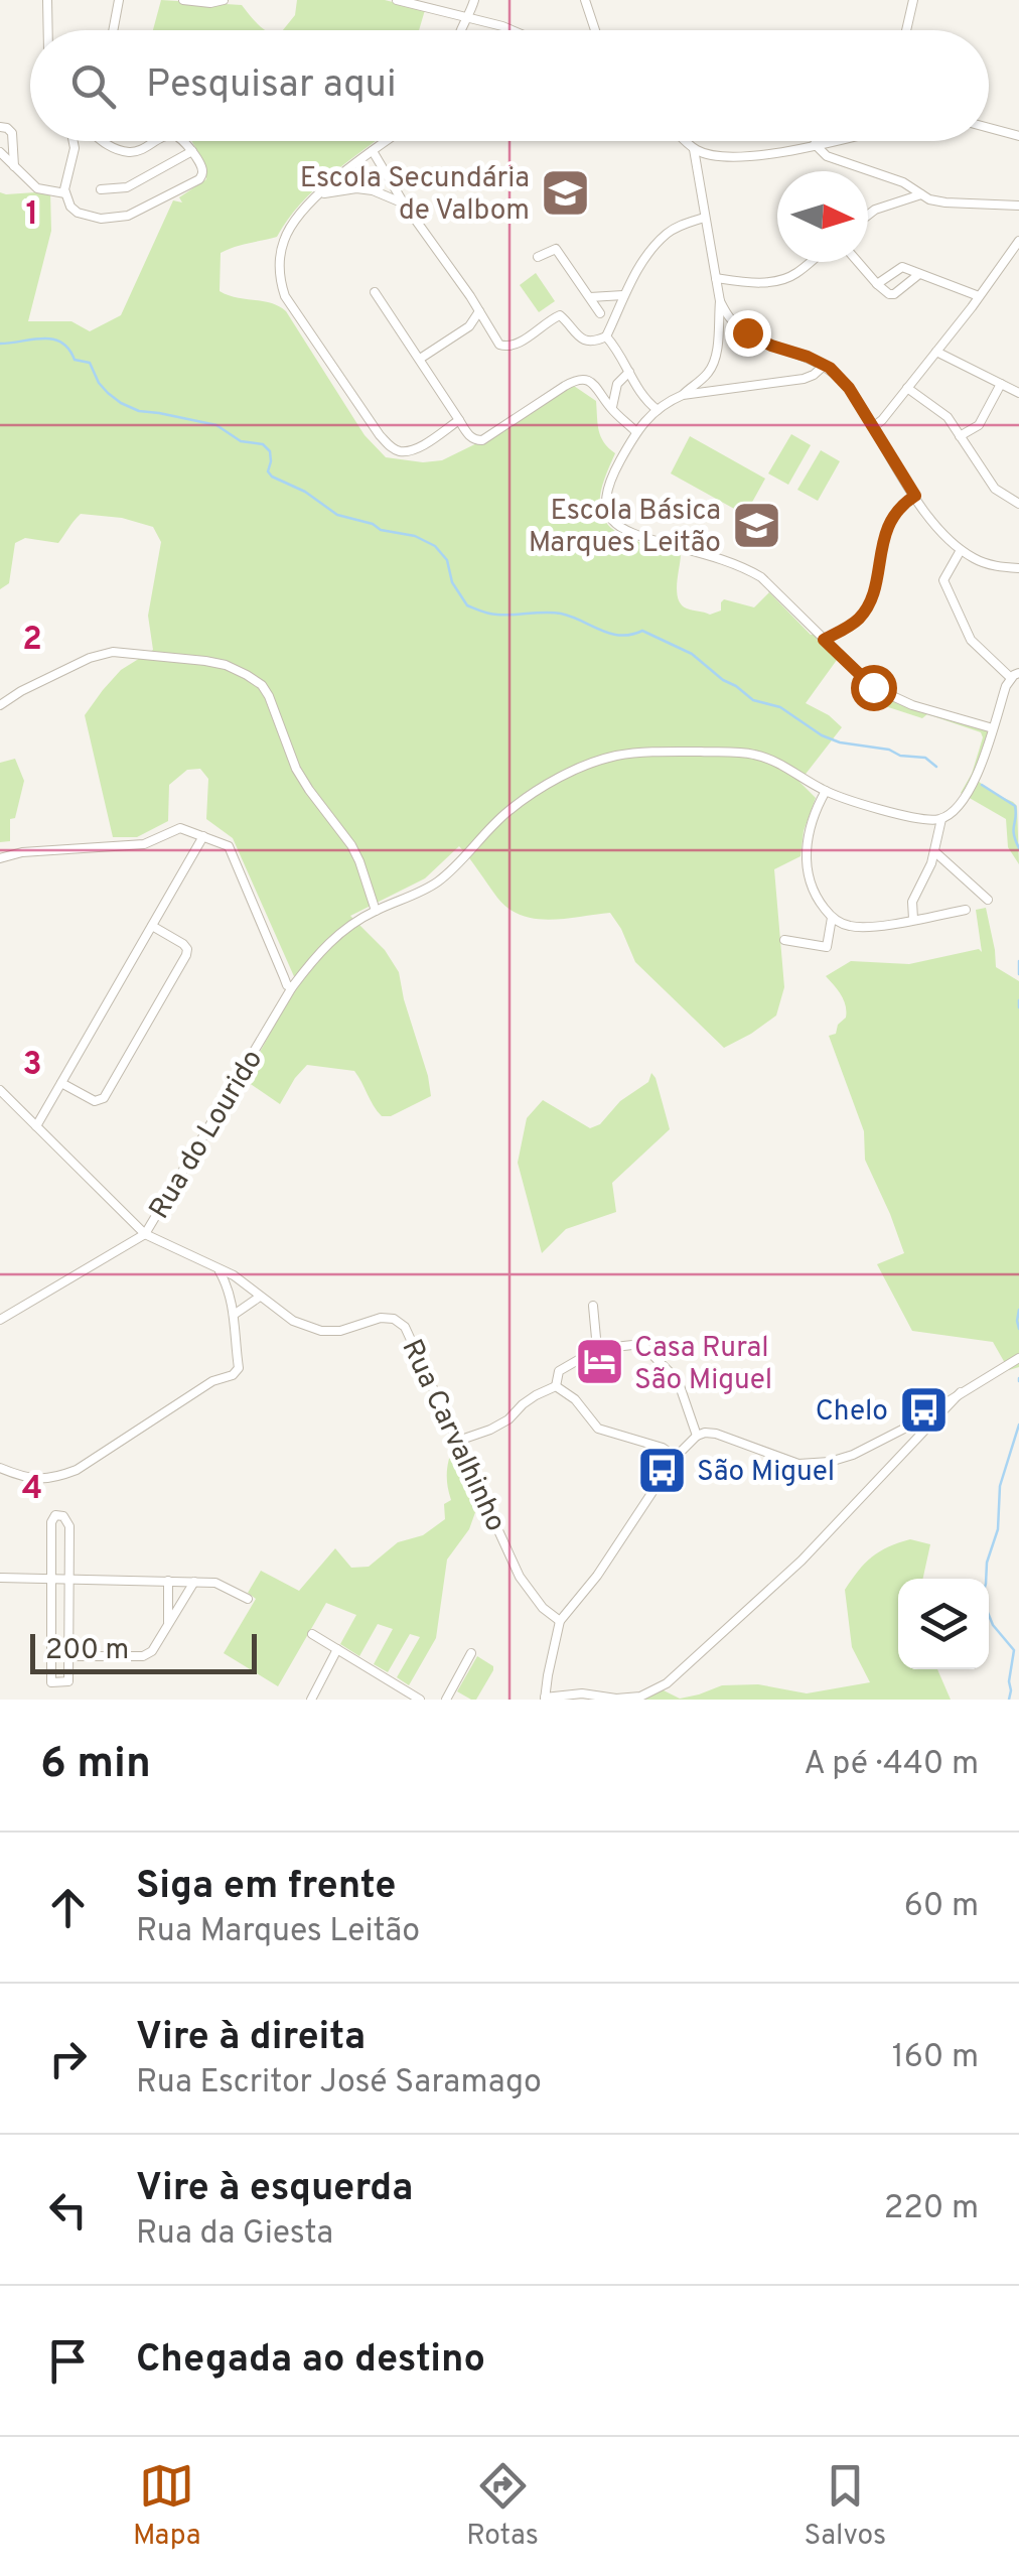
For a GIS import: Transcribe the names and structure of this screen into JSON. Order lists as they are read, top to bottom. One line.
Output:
{"streets":{"street":["Rua do Lourido","Rua Carvalhinho"]},"places":{"school or university":["Escola Secundária de Valbom","Escola Básica Marques Leitão"],"hotel":["Casa Rural São Miguel"],"bus stop":["Chelo","São Miguel"]},"scale_bar":"200 m","north":"right","page":{"search":"Pesquisar aqui","scale":"200 m","heading":["6 min","A pé · 440 m"],"list":[["Siga em frente","Rua Marques Leitão","60 m"],["Vire à direita","Rua Escritor José Saramago","160 m"],["Vire à esquerda","Rua da Giesta","220 m"],"Chegada ao destino"],"nav":["Mapa","Rotas","Salvos"]},"grid":{"rows":["1","2","3","4"]}}
